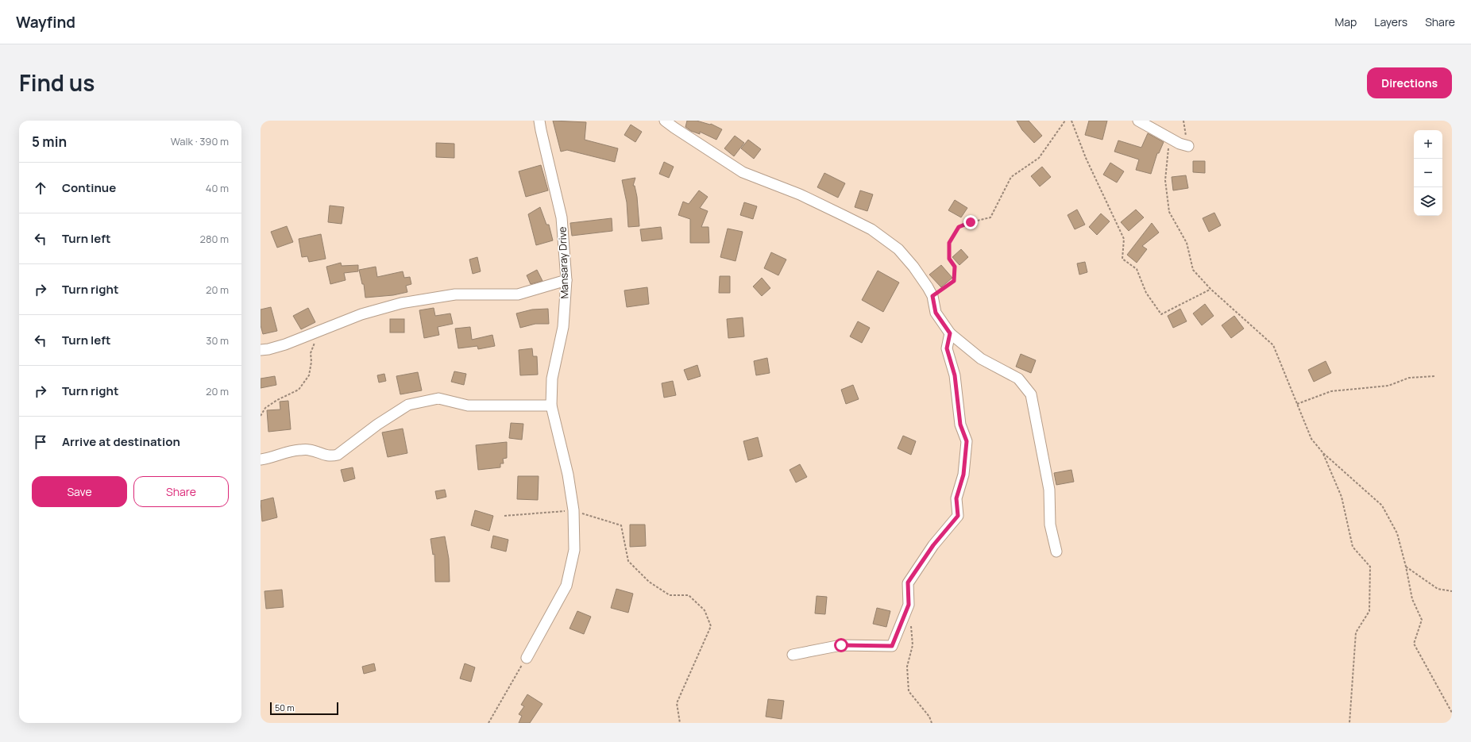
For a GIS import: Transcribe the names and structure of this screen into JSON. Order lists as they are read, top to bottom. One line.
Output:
{"streets":{"street":["Mansaray Drive"]},"scale_bar":"50 m","page":{"header":"Wayfind","nav":["Map","Layers","Share"],"title":"Find us","buttons":["Directions",["Save","Share"]],"heading":["5 min","Walk · 390 m"],"map_buttons":["+","−"],"list":[["Continue","40 m"],["Turn left","280 m"],["Turn right","20 m"],["Turn left","30 m"],["Turn right","20 m"],"Arrive at destination"],"scale":"50 m"}}
